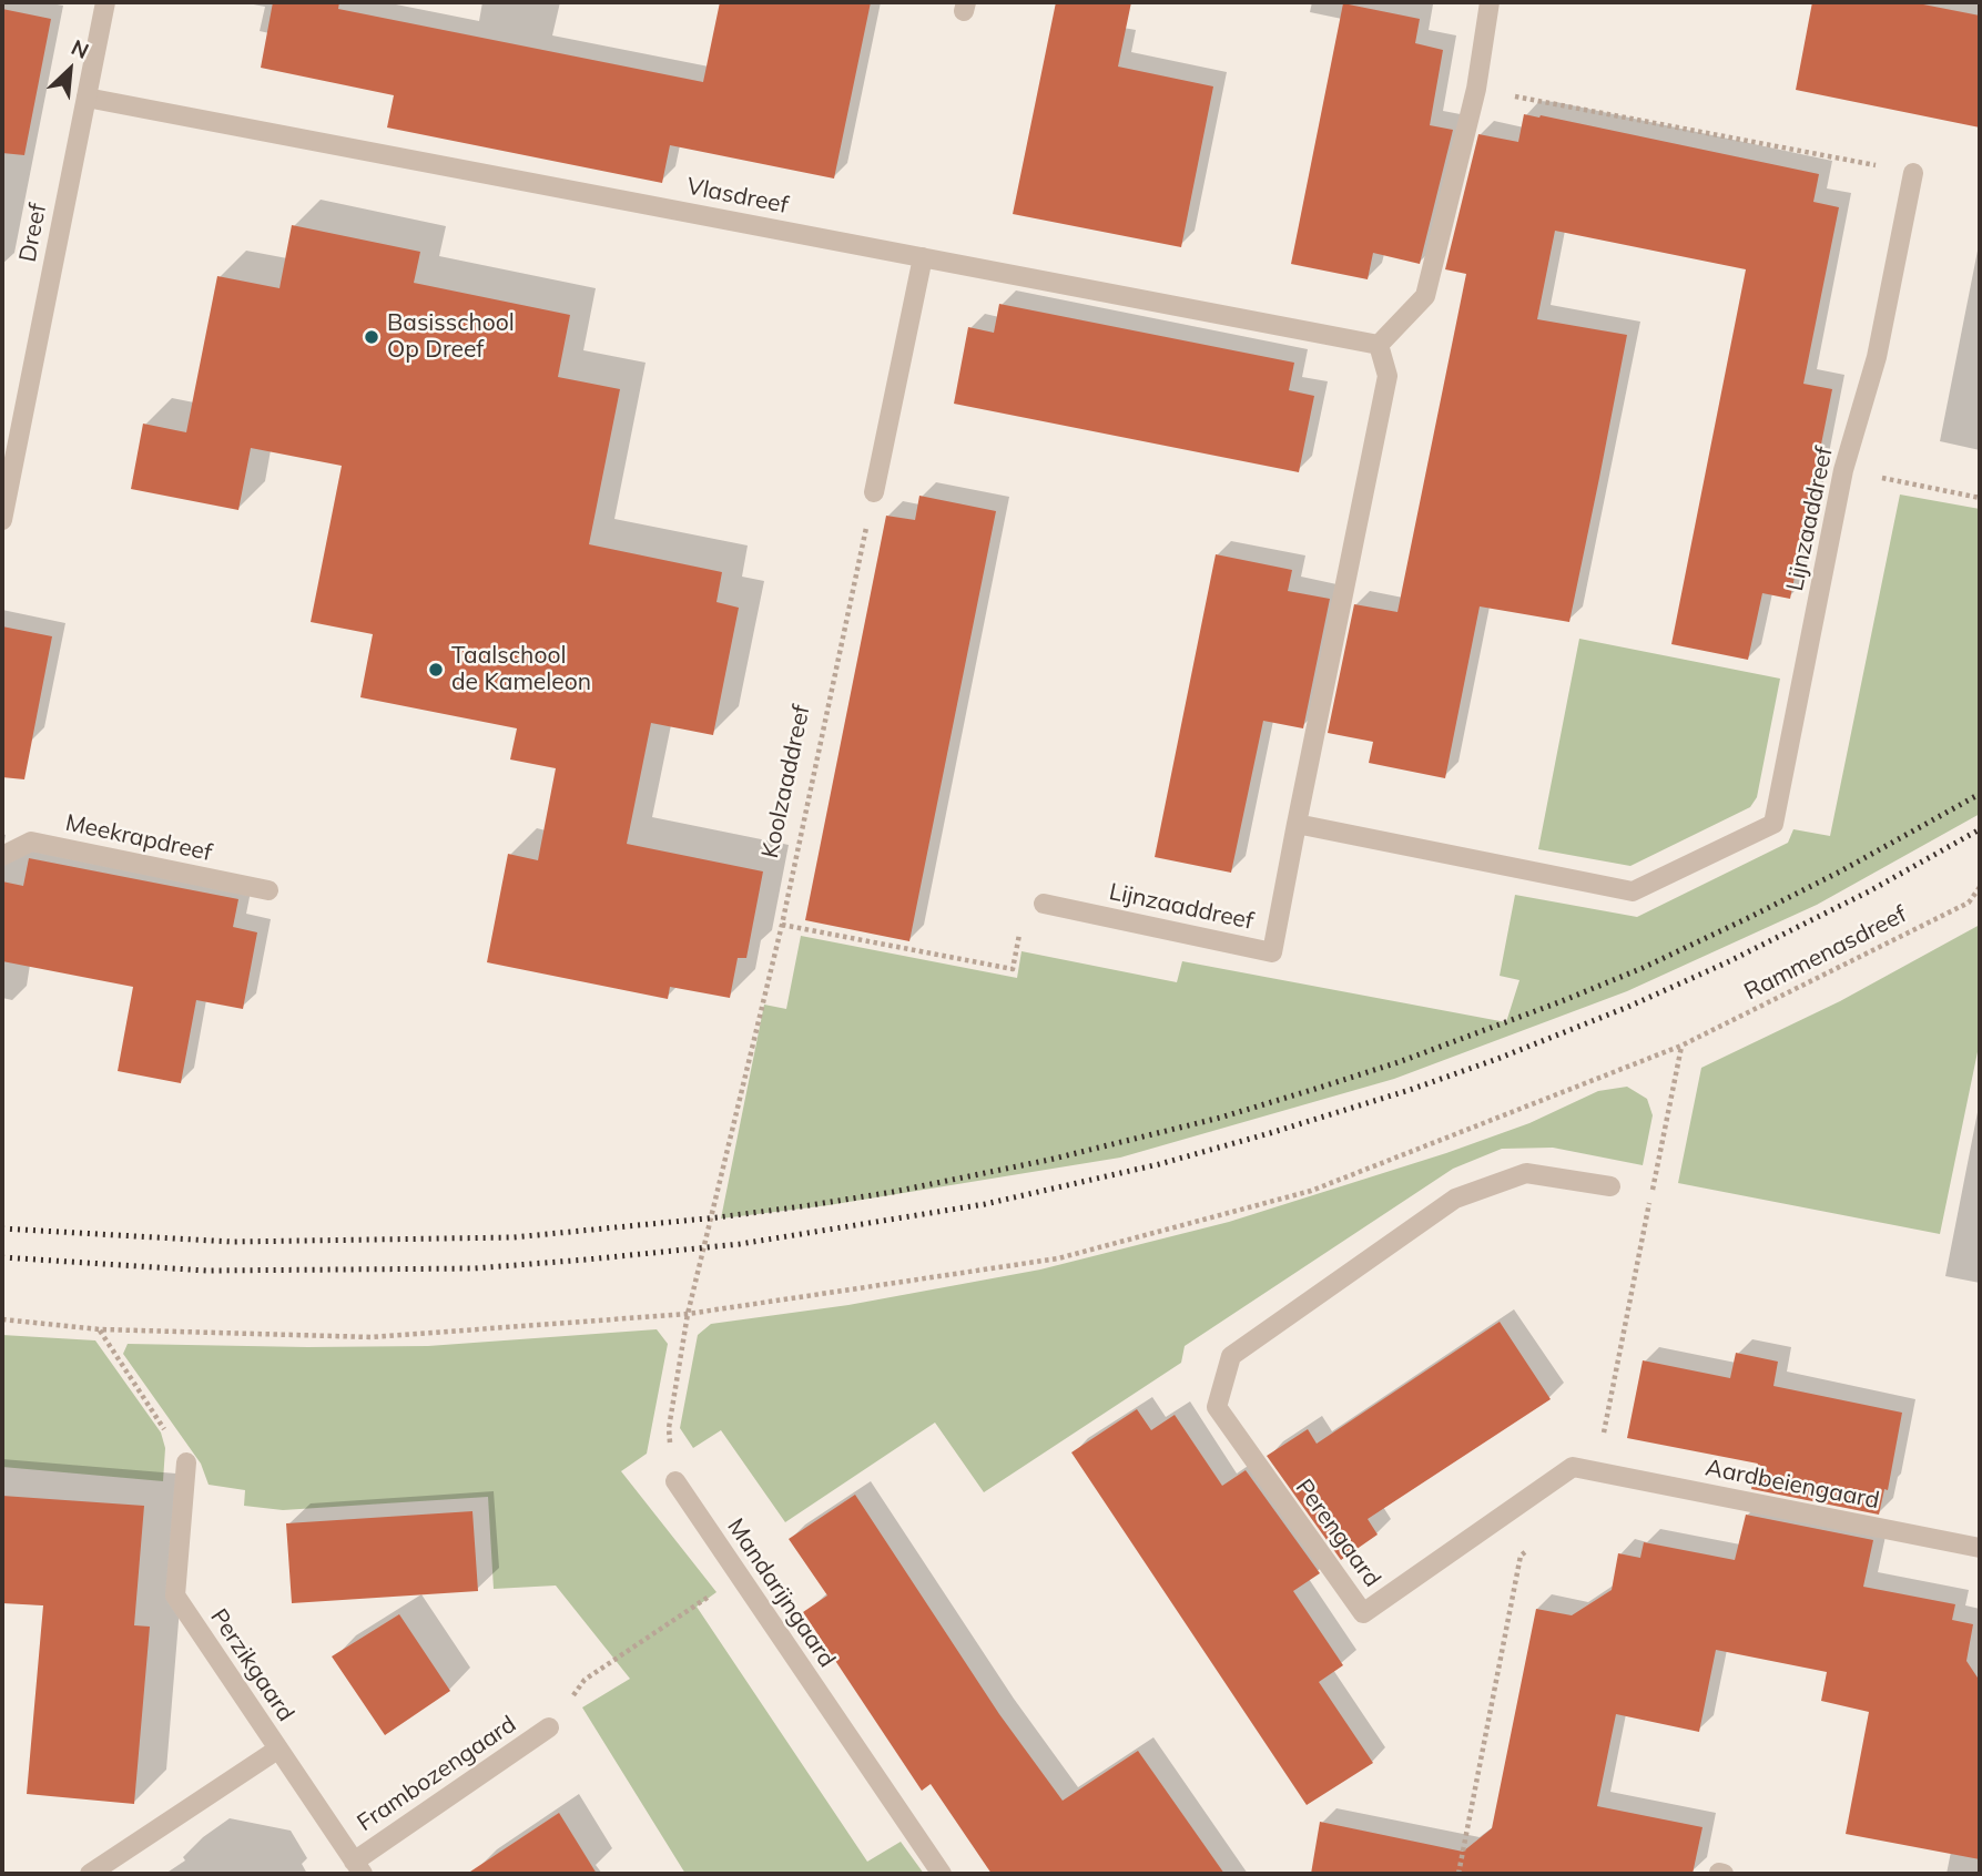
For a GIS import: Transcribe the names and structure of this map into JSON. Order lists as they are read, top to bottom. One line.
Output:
{"streets":{"street":["Vlasdreef","Dreef","Lijnzaaddreef","Meekrapdreef","Aardbeiengaard","Perengaard","Mandarijngaard","Perzikgaard","Frambozengaard"],"path":["Koolzaaddreef","Rammenasdreef"]},"crossings":[["Vlasdreef","Dreef"],["Vlasdreef","Lijnzaaddreef"],["Koolzaaddreef","Rammenasdreef"],["Aardbeiengaard","Perengaard"],["Perzikgaard","Frambozengaard"]],"places":["Basisschool Op Dreef","Taalschool de Kameleon"],"north":"top right"}
